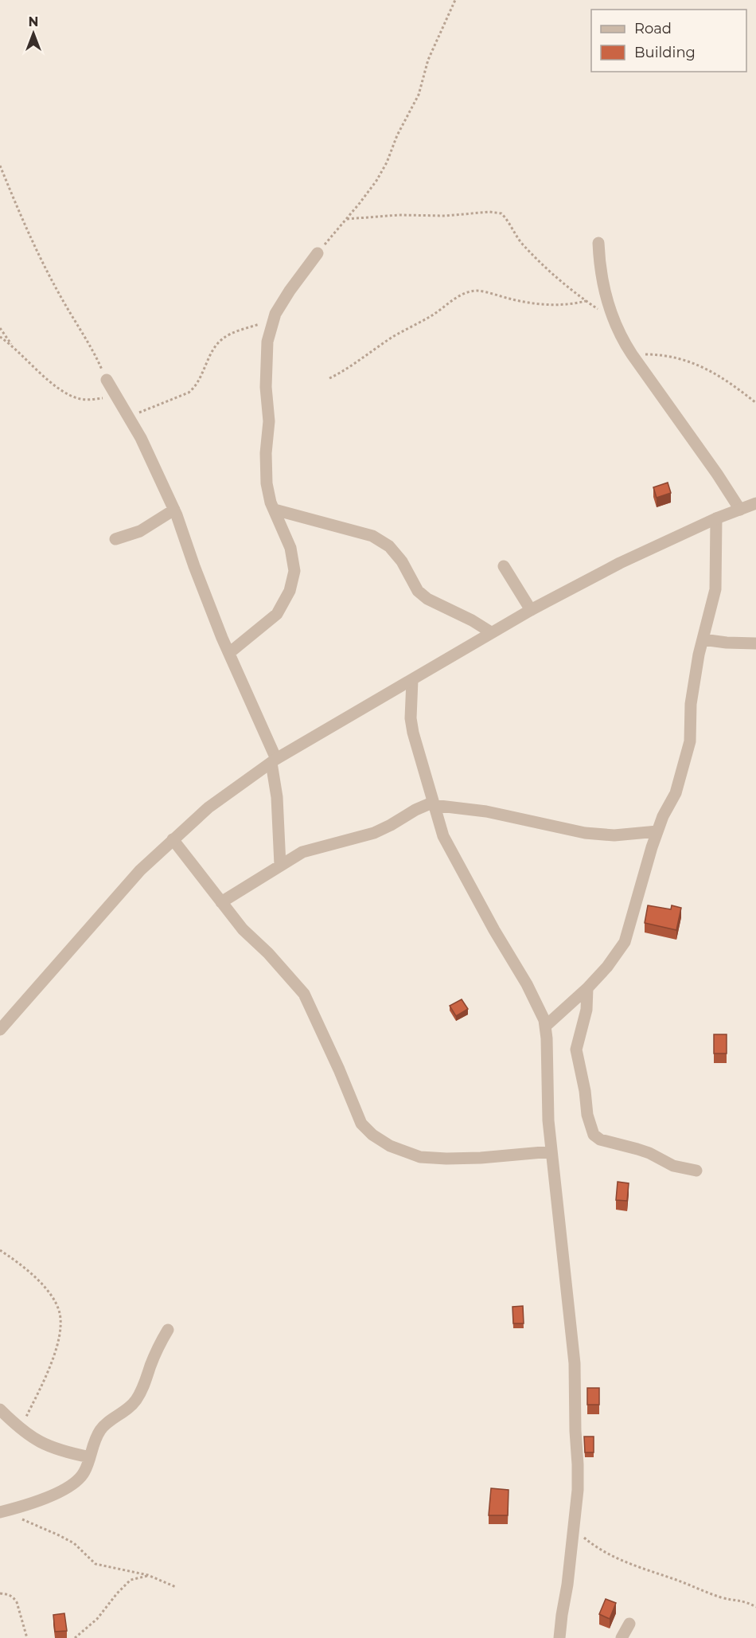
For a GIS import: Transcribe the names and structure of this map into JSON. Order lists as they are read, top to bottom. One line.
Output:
{"legend":["Road","Building"],"north":"top"}
